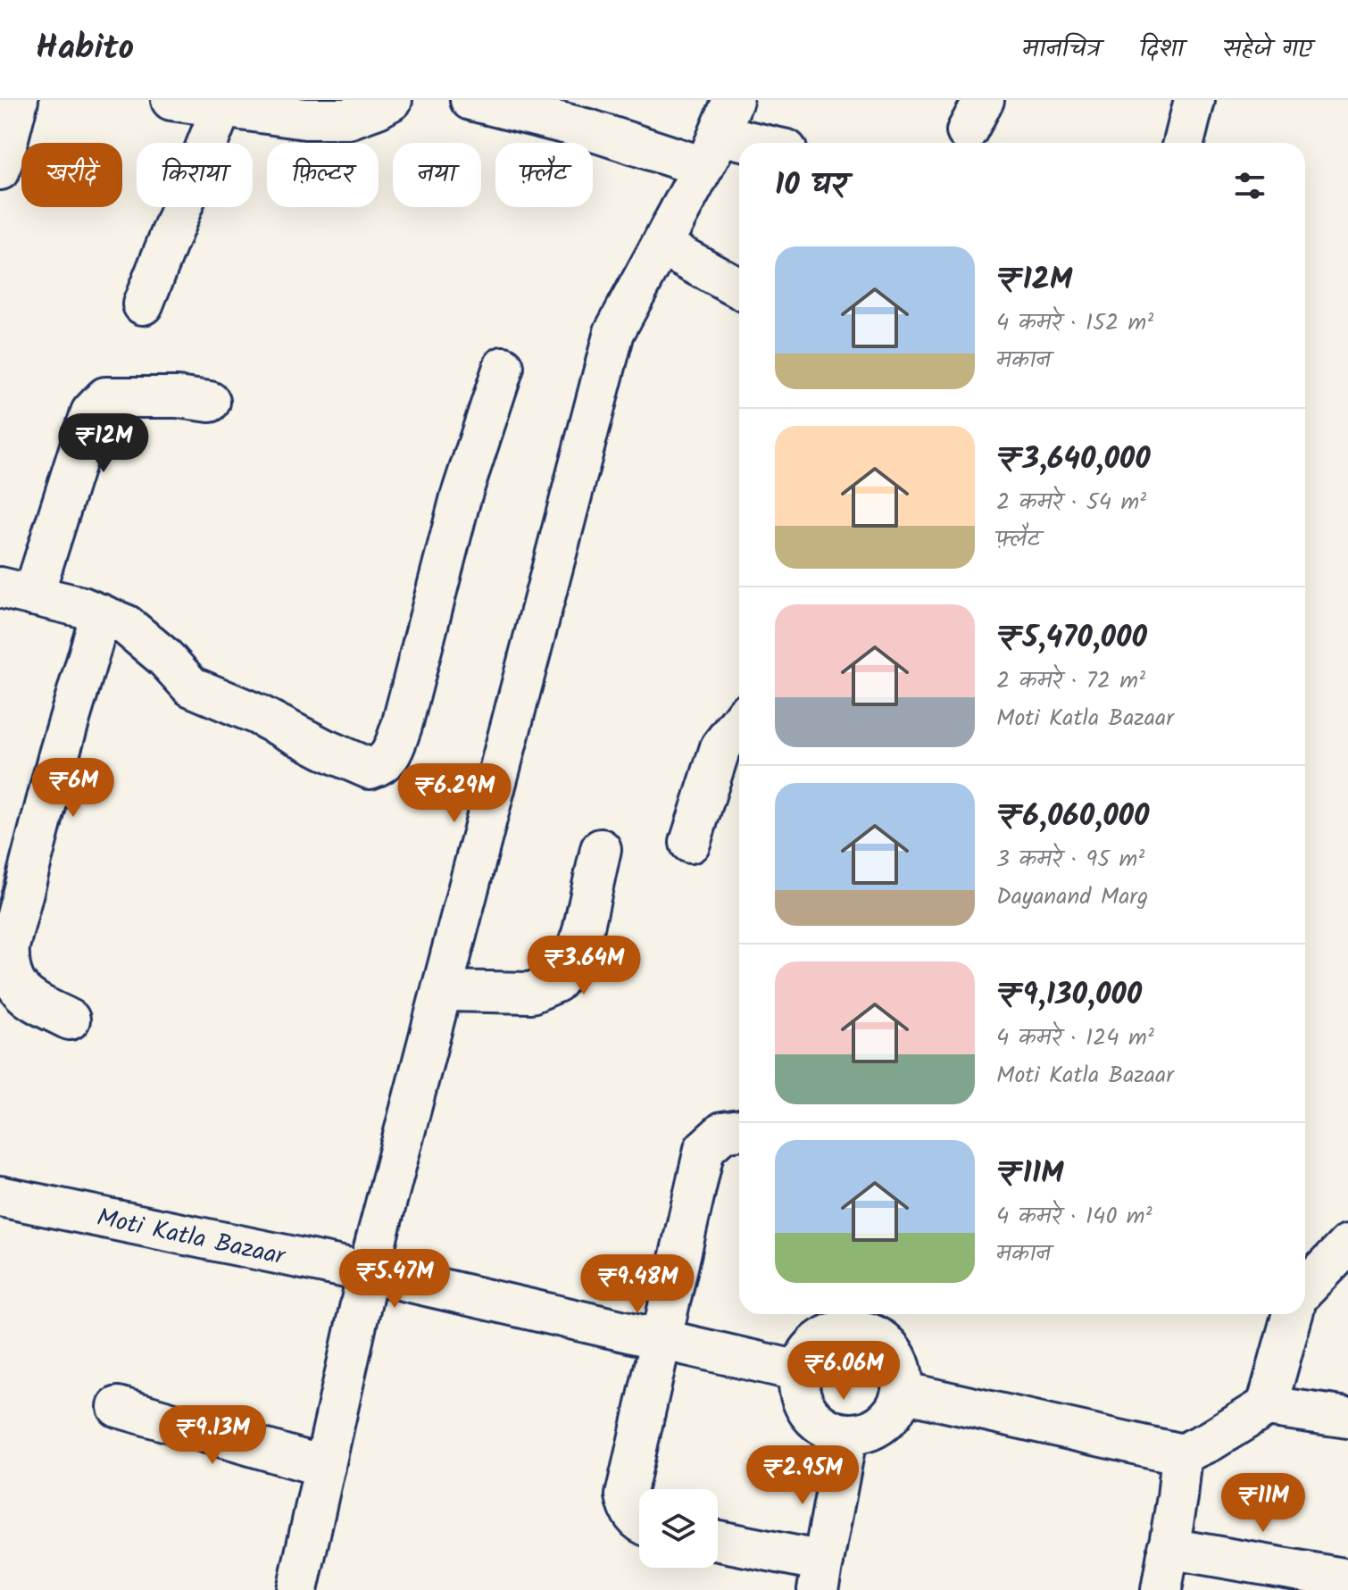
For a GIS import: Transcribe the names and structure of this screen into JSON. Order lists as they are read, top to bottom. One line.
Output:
{"streets":{"street":["Moti Katla Bazaar"]},"page":{"header":"Habito","nav":["मानचित्र","दिशा","सहेजे गए"],"chip":["खरीदें","किराया","फ़िल्टर","नया","फ़्लैट"],"heading":"10 घर","list":[{"name":"₹12M","note":"4 कमरे · 152 m² · मकान"},{"name":"₹3,640,000","note":"2 कमरे · 54 m² · फ़्लैट"},{"name":"₹5,470,000","note":"2 कमरे · 72 m² · Moti Katla Bazaar"},{"name":"₹6,060,000","note":"3 कमरे · 95 m² · Dayanand Marg"},{"name":"₹9,130,000","note":"4 कमरे · 124 m² · Moti Katla Bazaar"},{"name":"₹11M","note":"4 कमरे · 140 m² · मकान"}],"price":["₹12M","₹6M","₹6.29M","₹3.64M","₹5.47M","₹9.48M","₹6.06M","₹9.13M","₹2.95M","₹11M"]}}
